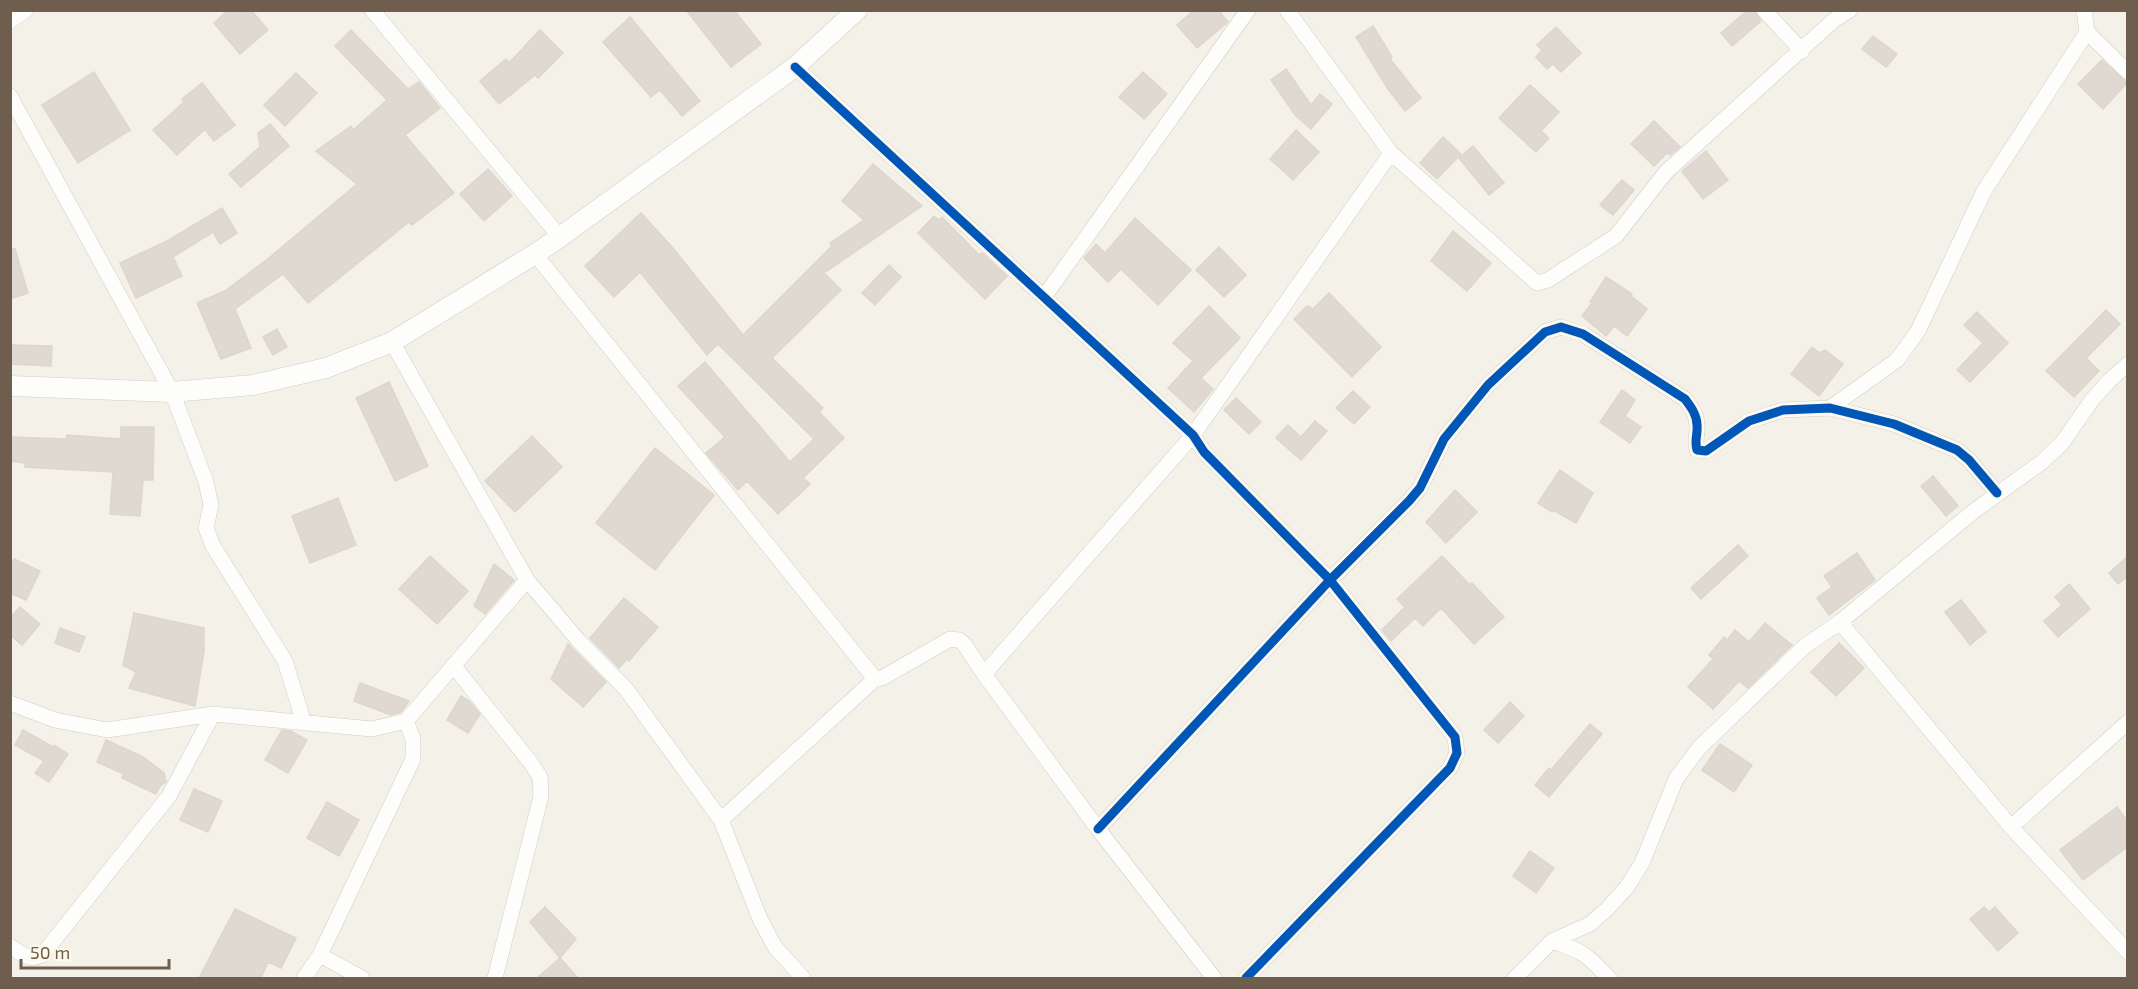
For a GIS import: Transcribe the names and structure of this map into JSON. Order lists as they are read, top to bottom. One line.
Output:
{"scale_bar":"50 m"}
